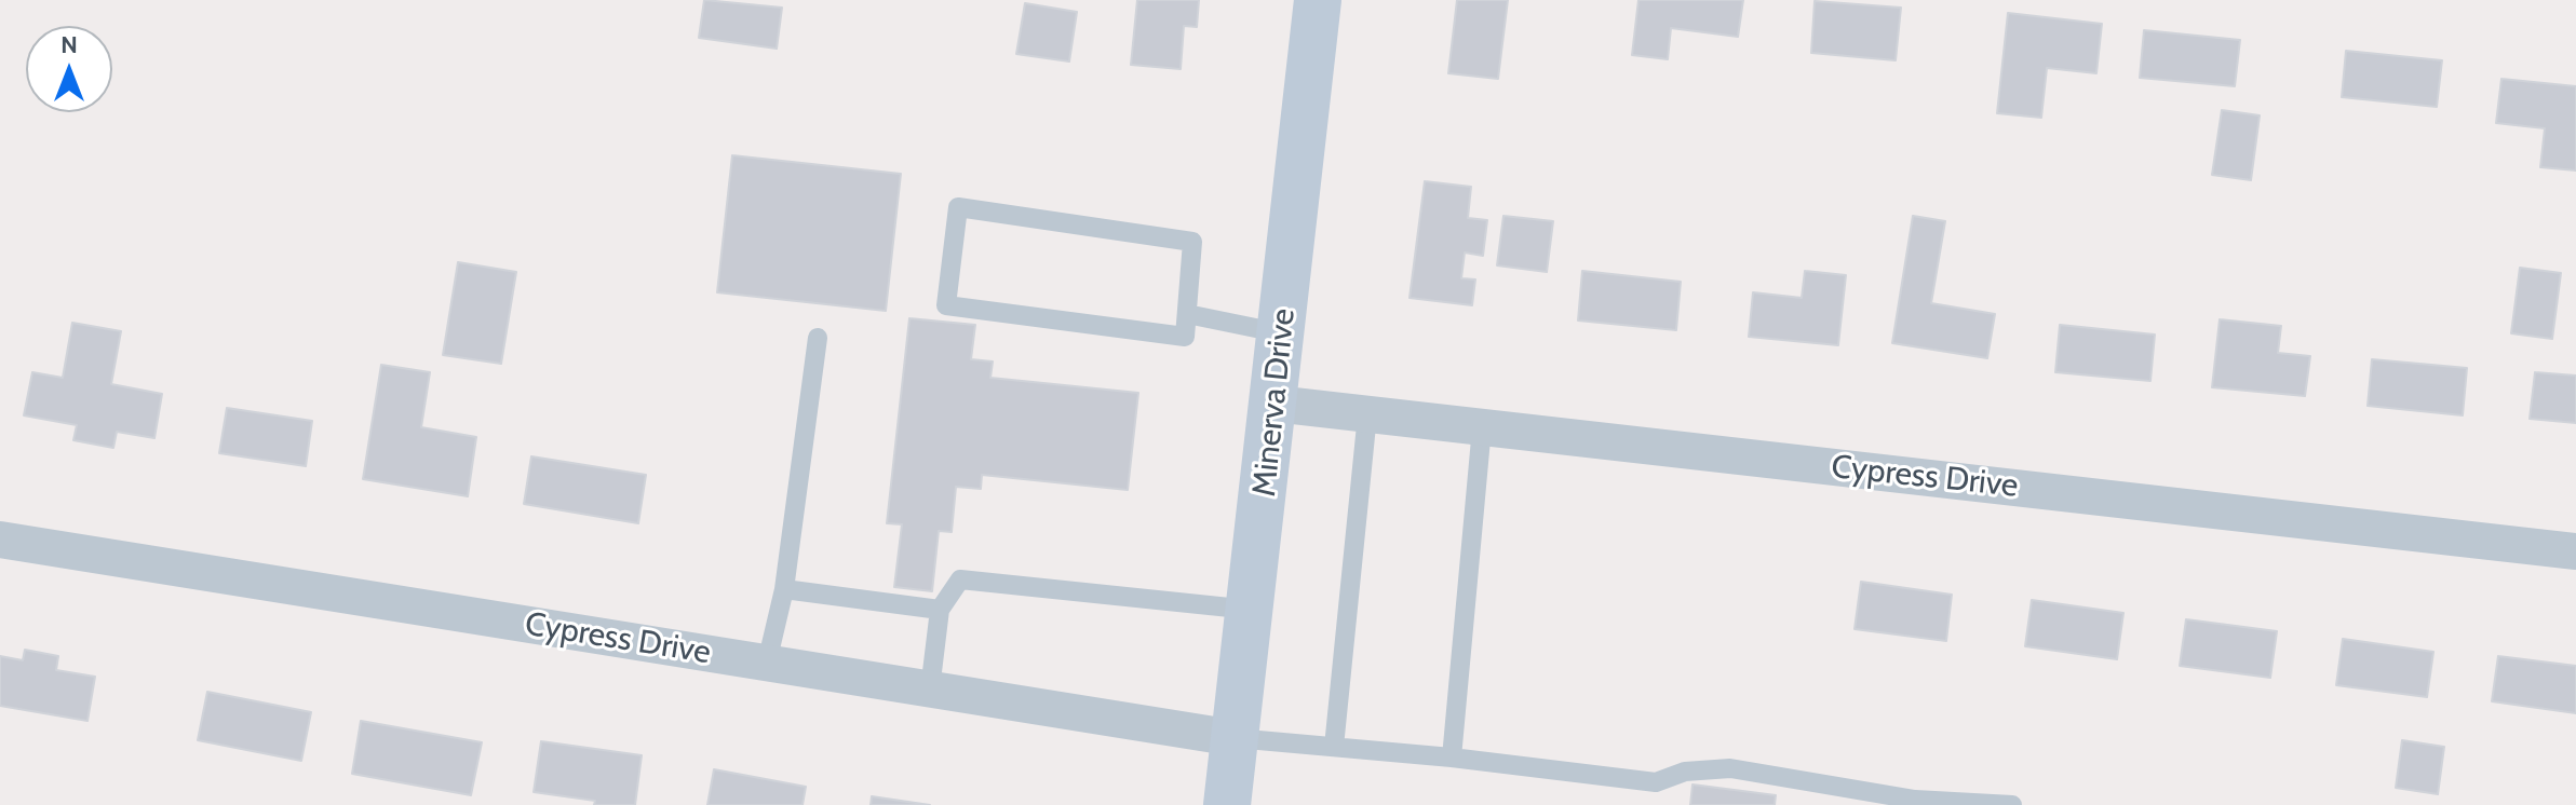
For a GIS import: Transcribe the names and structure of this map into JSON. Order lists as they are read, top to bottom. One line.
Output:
{"streets":{"street":["Minerva Drive","Cypress Drive"]},"crossings":[["Minerva Drive","Cypress Drive"]],"north":"top"}
